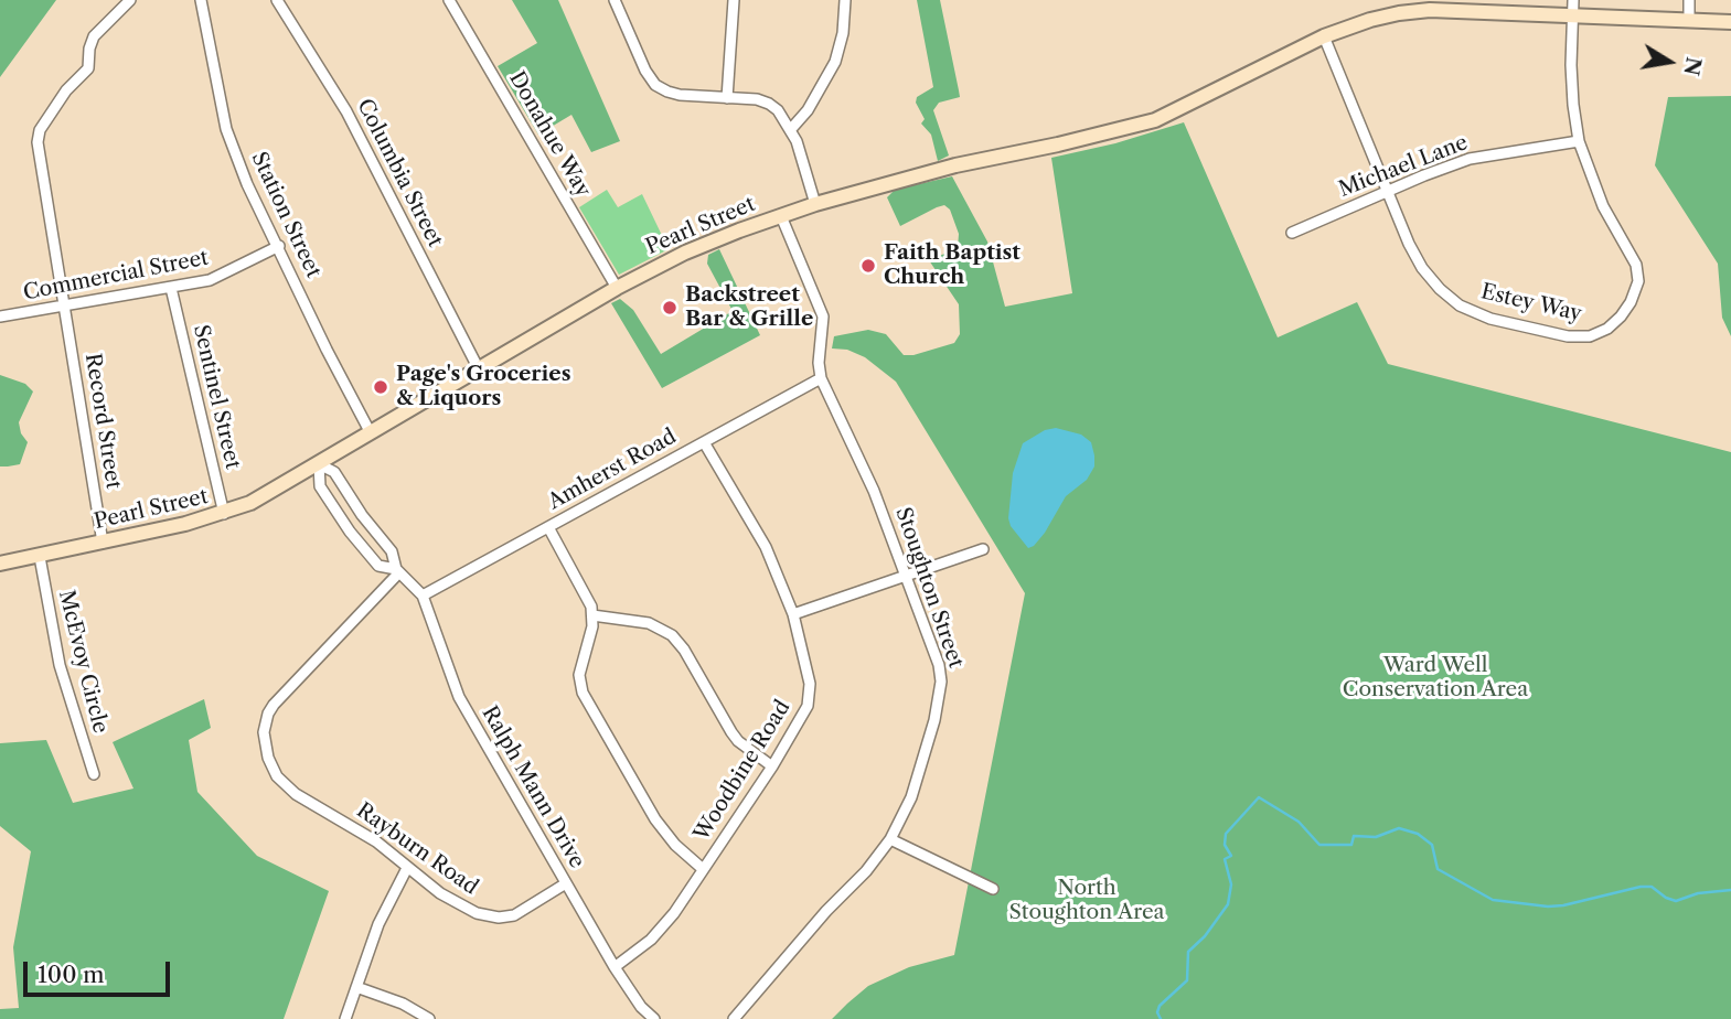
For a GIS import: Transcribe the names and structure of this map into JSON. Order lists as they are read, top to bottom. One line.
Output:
{"streets":{"main road":["Pearl Street"],"street":["Donahue Way","Michael Lane","Columbia Street","Station Street","Commercial Street","Estey Way","Sentinel Street","Record Street","Amherst Road","Stoughton Street","McEvoy Circle","Woodbine Road","Ralph Mann Drive","Rayburn Road"]},"crossings":[["Donahue Way","Pearl Street"],["Michael Lane","Estey Way"],["Columbia Street","Pearl Street"],["Station Street","Pearl Street"],["Station Street","Commercial Street"],["Pearl Street","Estey Way"],["Pearl Street","Sentinel Street"],["Pearl Street","Record Street"],["Pearl Street","Stoughton Street"],["Pearl Street","McEvoy Circle"],["Pearl Street","Ralph Mann Drive"],["Commercial Street","Sentinel Street"],["Commercial Street","Record Street"],["Amherst Road","Stoughton Street"],["Amherst Road","Woodbine Road"],["Amherst Road","Ralph Mann Drive"],["Woodbine Road","Ralph Mann Drive"],["Ralph Mann Drive","Rayburn Road"]],"parks":["Ward Well Conservation Area","North Stoughton Area"],"places":["Faith Baptist Church","Backstreet Bar & Grille","Page's Groceries & Liquors"],"scale_bar":"100 m","north":"right"}
